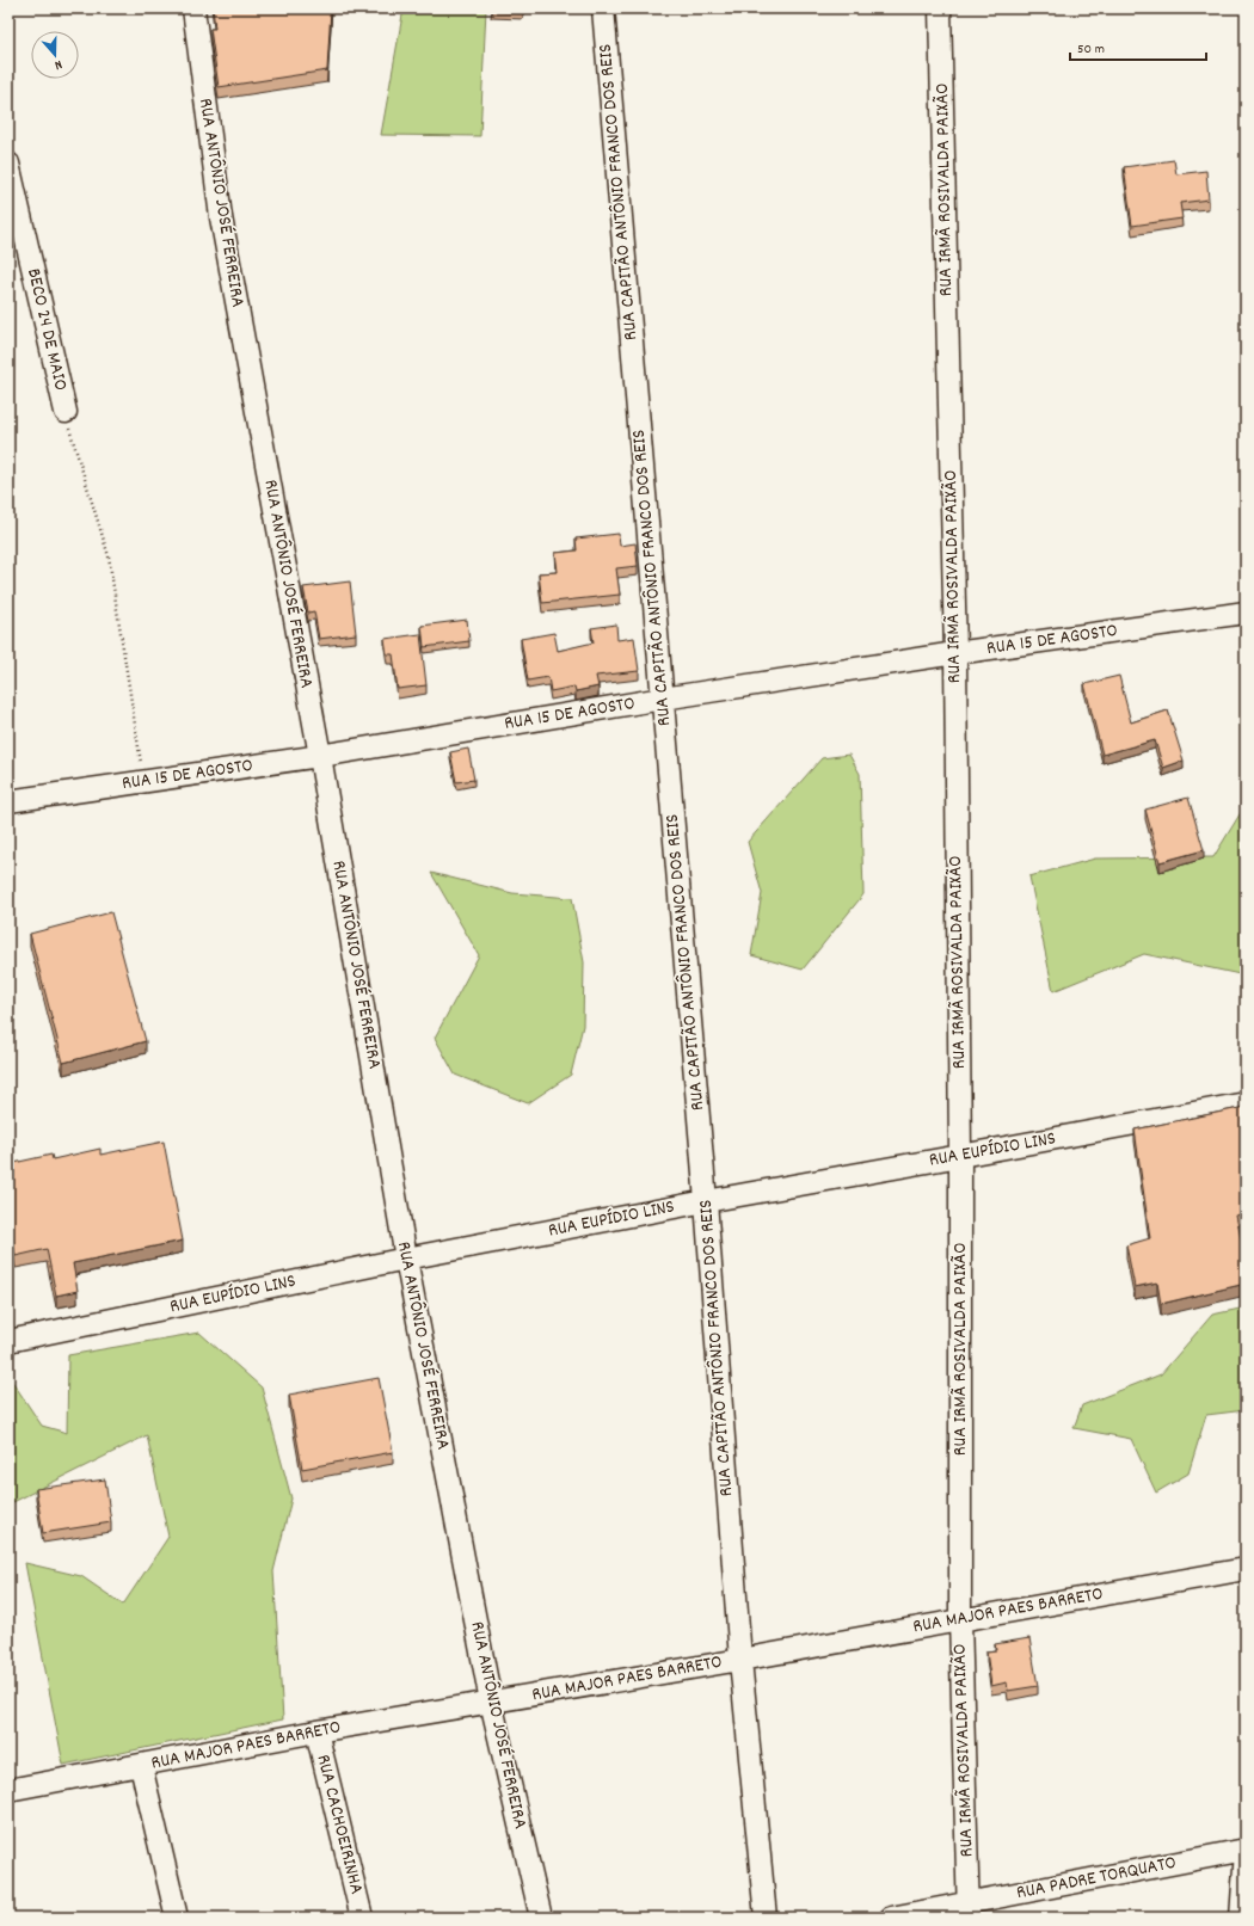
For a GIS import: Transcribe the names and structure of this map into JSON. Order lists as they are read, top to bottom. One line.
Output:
{"streets":{"street":["RUA IRMÃ ROSIVALDA PAIXÃO","RUA CAPITÃO ANTÔNIO FRANCO DOS REIS","RUA ANTÔNIO JOSÉ FERREIRA","BECO 24 DE MAIO","RUA 15 DE AGOSTO","RUA EUPÍDIO LINS","RUA MAJOR PAES BARRETO","RUA CACHOEIRINHA","RUA PADRE TORQUATO"]},"crossings":[["RUA IRMÃ ROSIVALDA PAIXÃO","RUA 15 DE AGOSTO"],["RUA IRMÃ ROSIVALDA PAIXÃO","RUA EUPÍDIO LINS"],["RUA IRMÃ ROSIVALDA PAIXÃO","RUA MAJOR PAES BARRETO"],["RUA IRMÃ ROSIVALDA PAIXÃO","RUA PADRE TORQUATO"],["RUA CAPITÃO ANTÔNIO FRANCO DOS REIS","RUA 15 DE AGOSTO"],["RUA CAPITÃO ANTÔNIO FRANCO DOS REIS","RUA EUPÍDIO LINS"],["RUA CAPITÃO ANTÔNIO FRANCO DOS REIS","RUA MAJOR PAES BARRETO"],["RUA ANTÔNIO JOSÉ FERREIRA","RUA 15 DE AGOSTO"],["RUA ANTÔNIO JOSÉ FERREIRA","RUA EUPÍDIO LINS"],["RUA ANTÔNIO JOSÉ FERREIRA","RUA MAJOR PAES BARRETO"],["RUA MAJOR PAES BARRETO","RUA CACHOEIRINHA"]],"scale_bar":"50 m","north":"bottom"}
